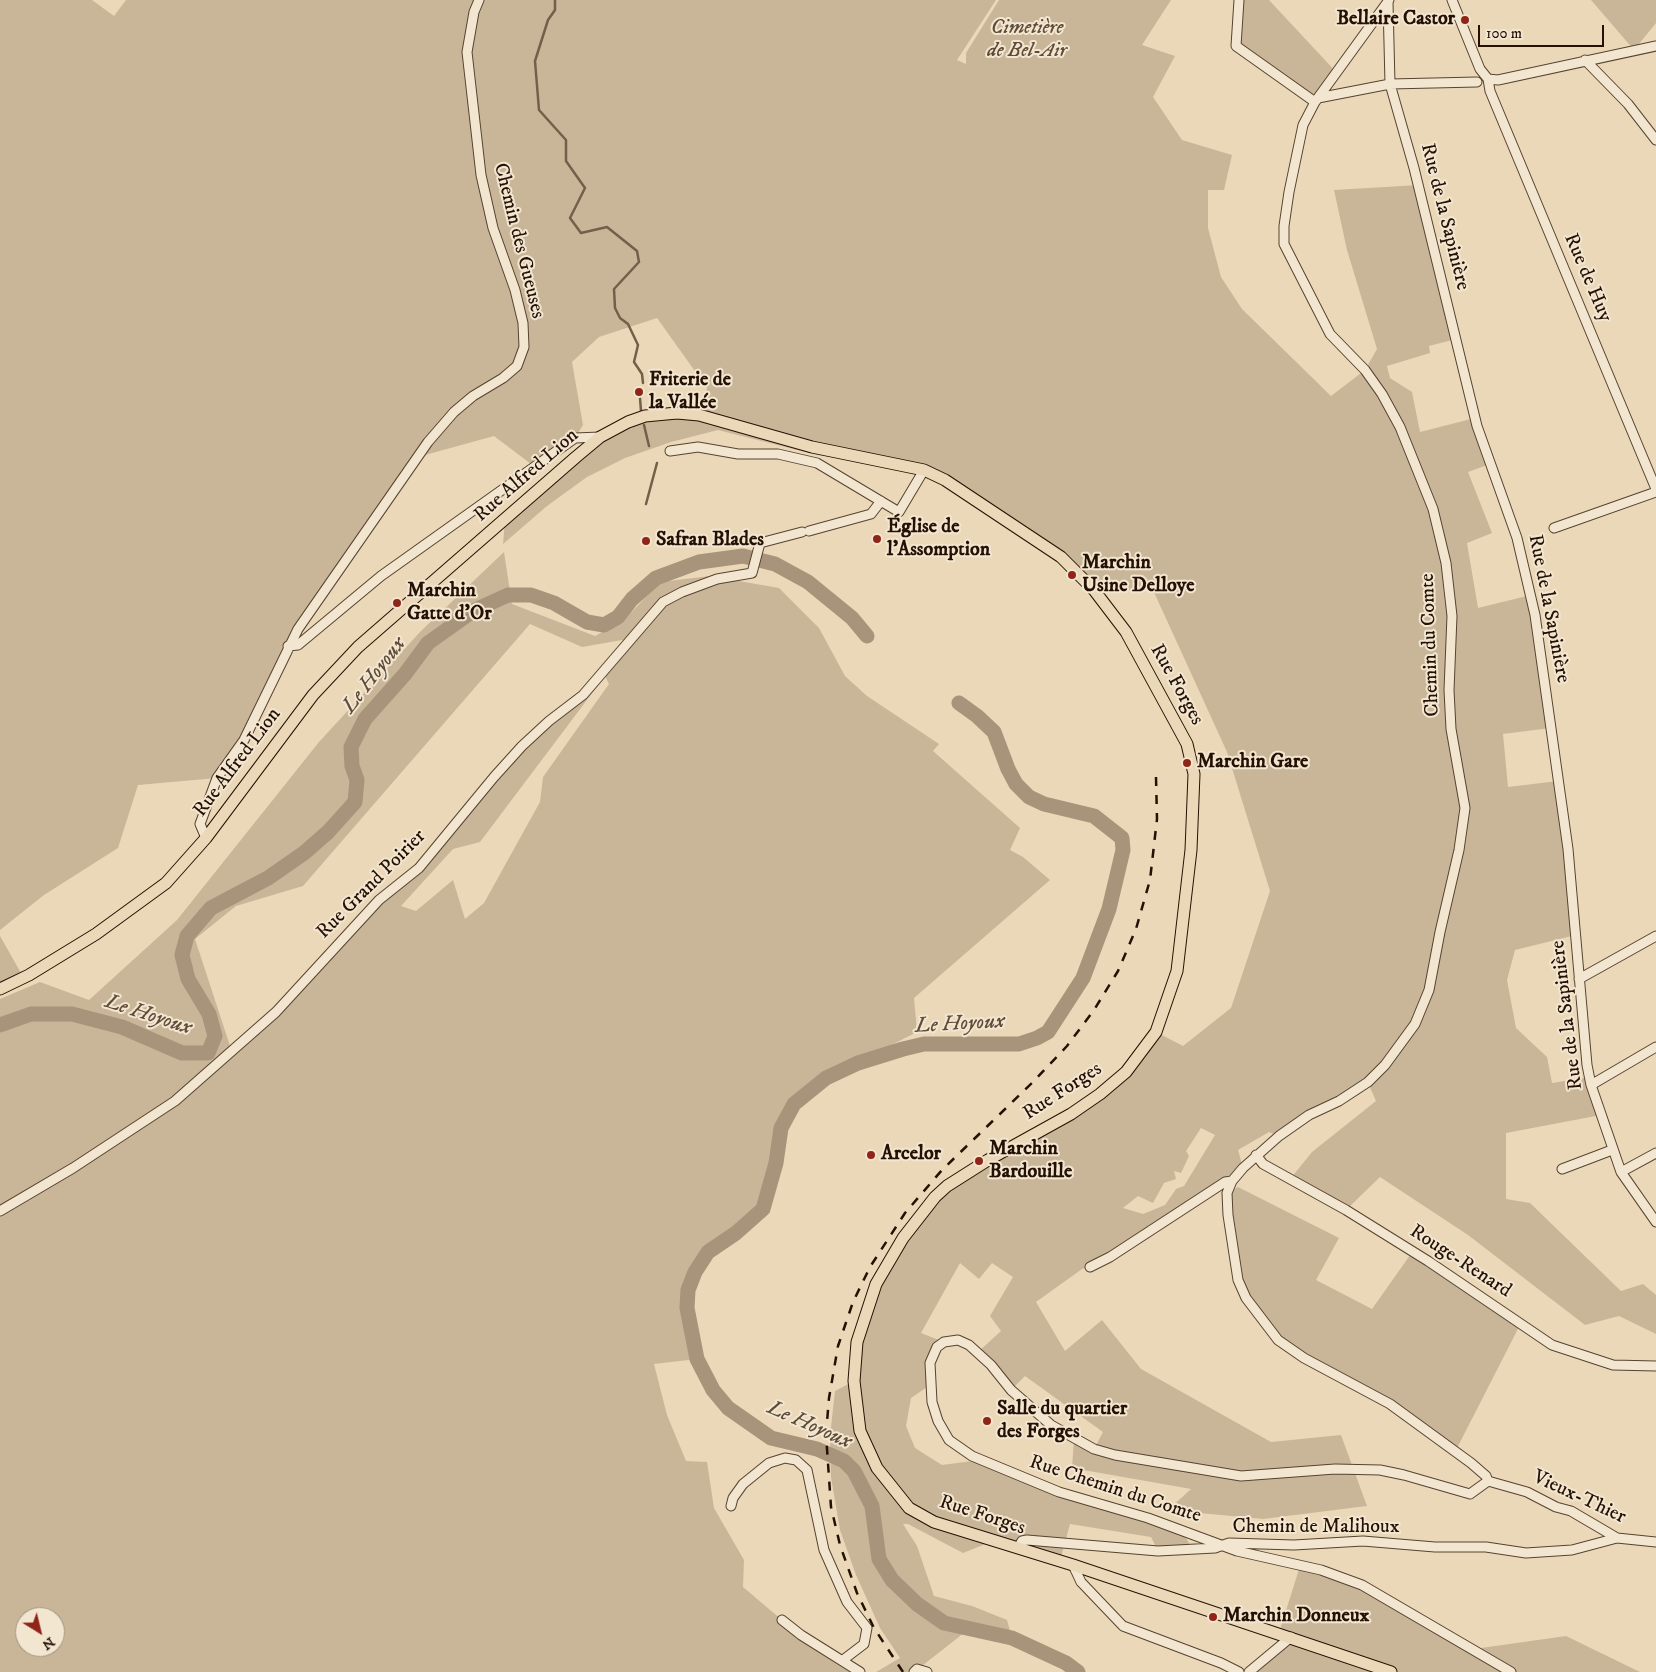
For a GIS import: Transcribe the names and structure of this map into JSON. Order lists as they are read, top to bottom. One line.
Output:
{"streets":{"main road":["Rue Alfred Lion","Rue Forges"],"street":["Rue de la Sapinière","Chemin des Gueuses","Rue de Huy","Chemin du Comte","Rue Grand Poirier","Rouge-Renard","Rue Chemin du Comte","Vieux-Thier","Chemin de Malihoux"]},"crossings":[["Rue de la Sapinière","Chemin du Comte"],["Chemin des Gueuses","Rue Alfred Lion"],["Rue Alfred Lion","Rue Forges"],["Chemin du Comte","Rouge-Renard"],["Rue Forges","Chemin de Malihoux"],["Rue Chemin du Comte","Vieux-Thier"],["Rue Chemin du Comte","Chemin de Malihoux"],["Vieux-Thier","Chemin de Malihoux"]],"water":["Le Hoyoux"],"parks":["Cimetière de Bel-Air"],"places":["Bellaire Castor","Friterie de la Vallée","Église de l'Assomption","Safran Blades","Marchin Usine Delloye","Marchin Gatte d'Or","Marchin Gare","Arcelor","Marchin Bardouille","Salle du quartier des Forges","Marchin Donneux"],"scale_bar":"100 m","north":"bottom right"}
